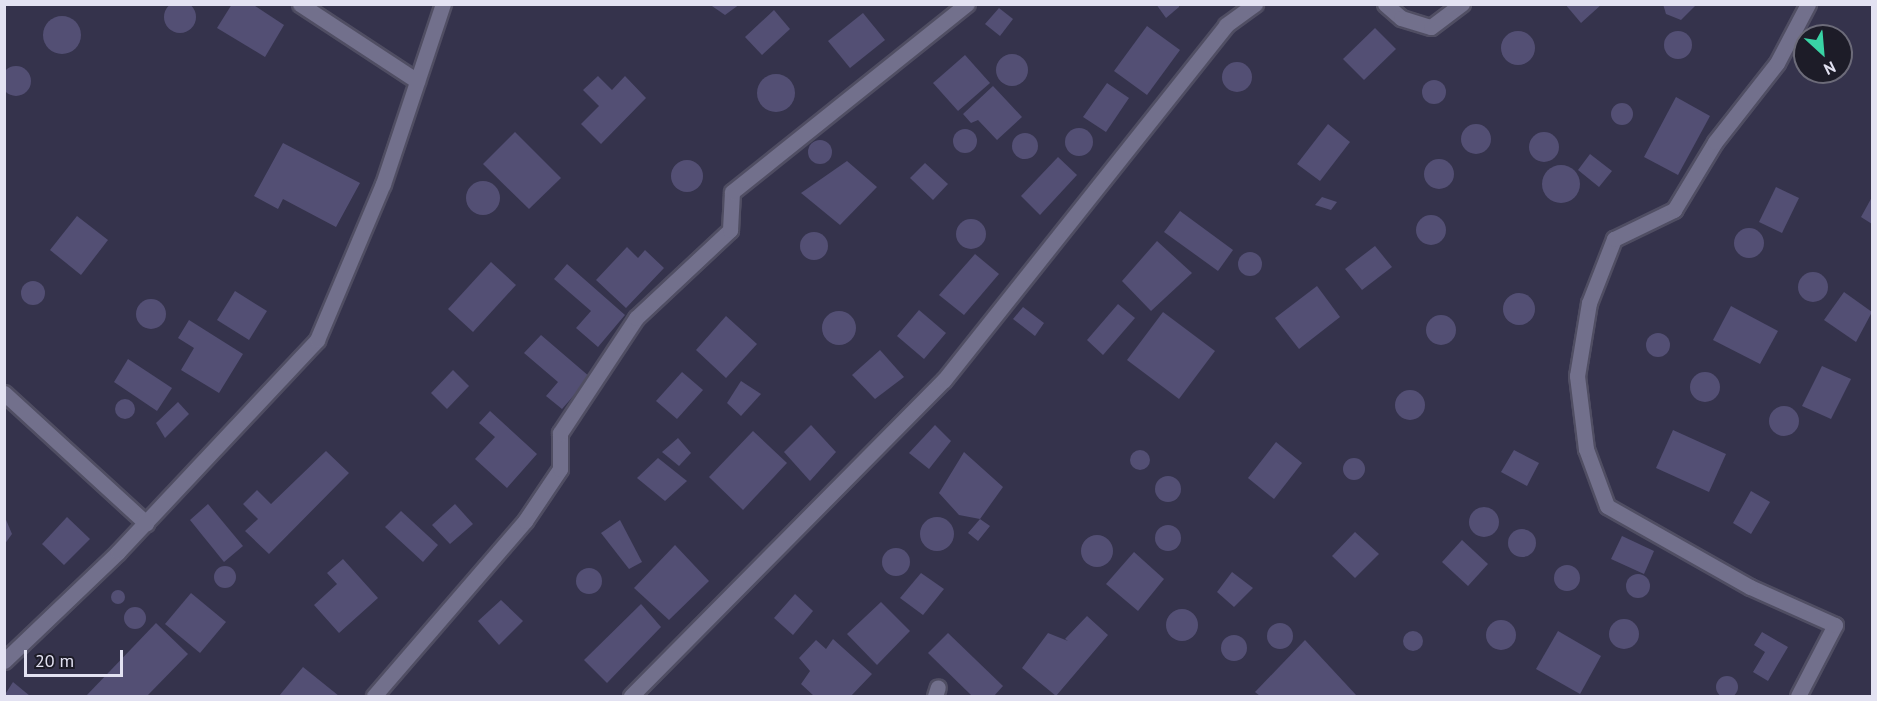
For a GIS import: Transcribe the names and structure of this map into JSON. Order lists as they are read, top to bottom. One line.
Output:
{"scale_bar":"20 m","north":"bottom right"}
